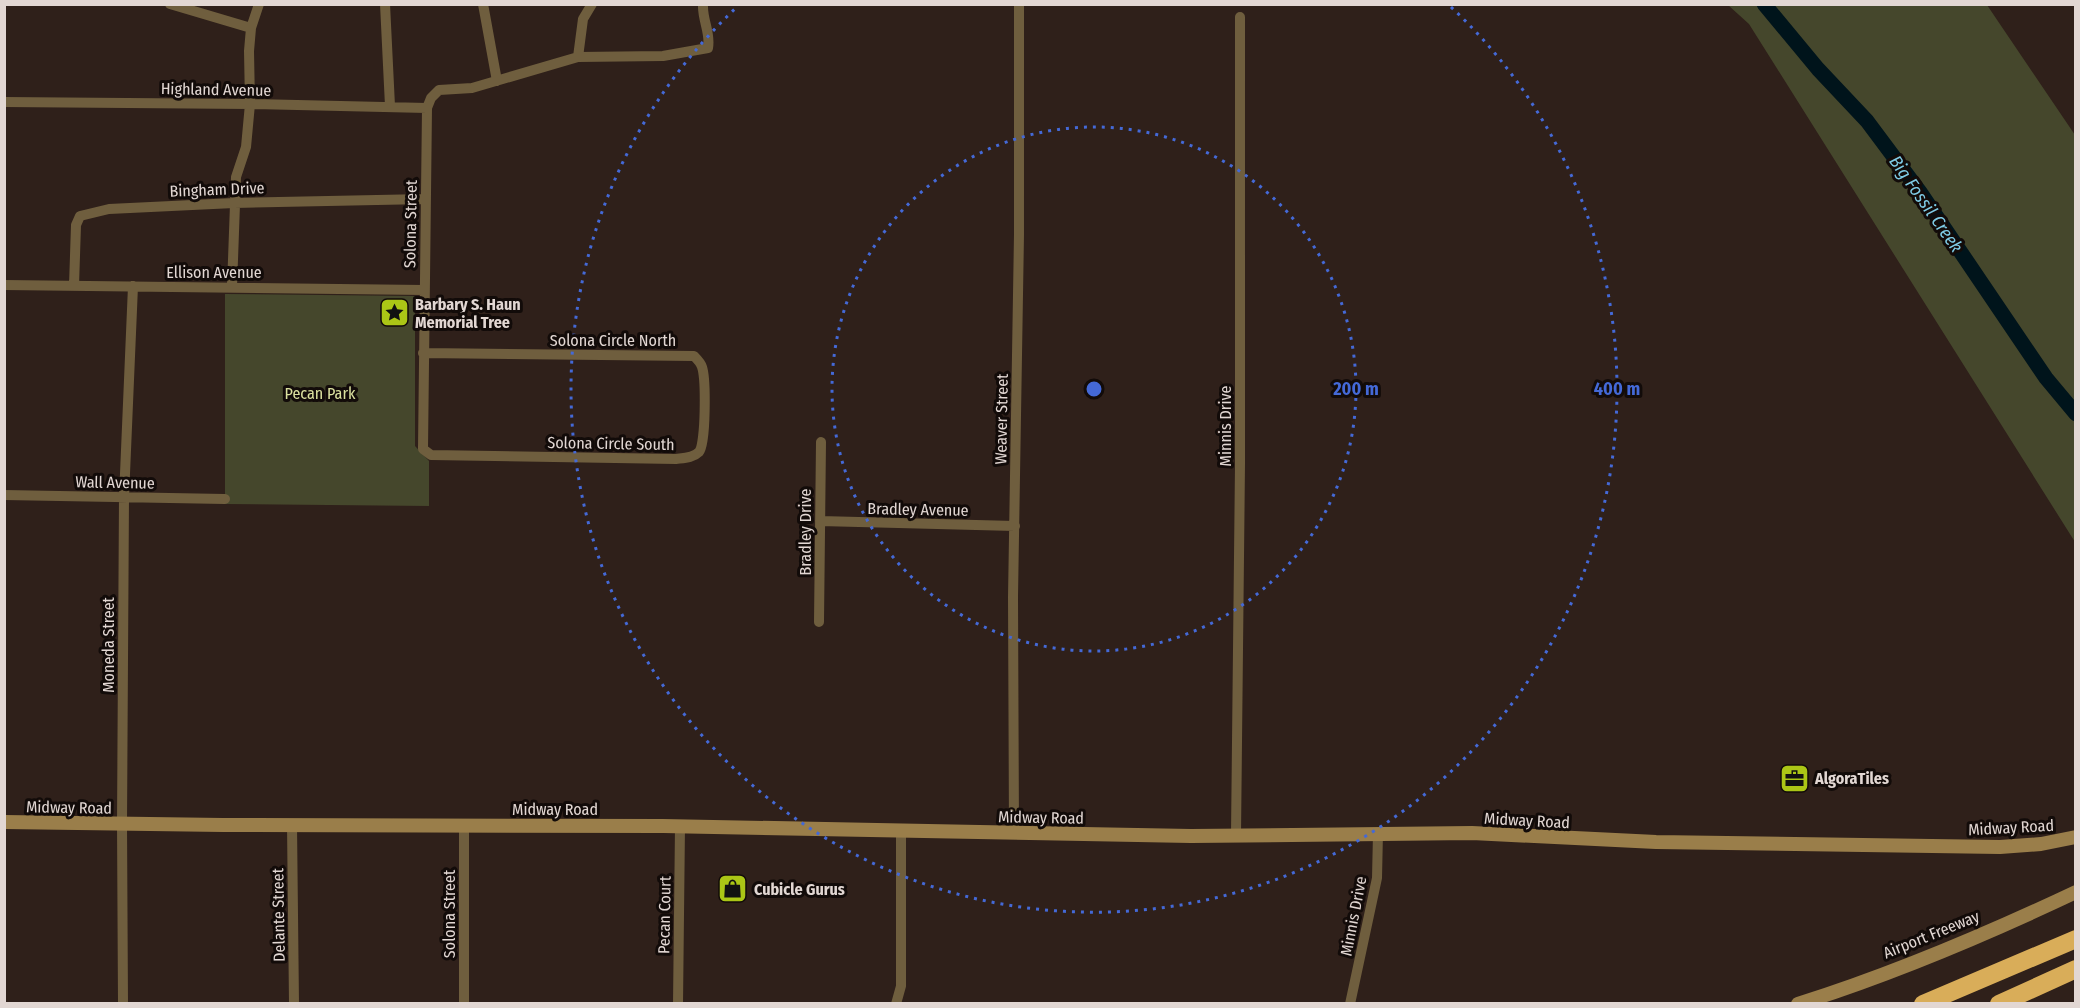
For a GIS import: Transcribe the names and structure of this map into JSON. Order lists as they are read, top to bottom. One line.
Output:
{"streets":{"main road":["Midway Road","Airport Freeway"],"street":["Highland Avenue","Bingham Drive","Solona Street","Ellison Avenue","Solona Circle North","Weaver Street","Minnis Drive","Solona Circle South","Wall Avenue","Bradley Avenue","Bradley Drive","Moneda Street","Delante Street","Pecan Court"]},"crossings":[["Highland Avenue","Solona Street"],["Bingham Drive","Solona Street"],["Bingham Drive","Ellison Avenue"],["Solona Street","Ellison Avenue"],["Solona Street","Solona Circle North"],["Solona Street","Solona Circle South"],["Solona Street","Midway Road"],["Ellison Avenue","Moneda Street"],["Solona Circle North","Solona Circle South"],["Weaver Street","Bradley Avenue"],["Weaver Street","Midway Road"],["Minnis Drive","Midway Road"],["Wall Avenue","Moneda Street"],["Bradley Avenue","Bradley Drive"],["Moneda Street","Midway Road"],["Midway Road","Delante Street"],["Midway Road","Pecan Court"]],"water":["Big Fossil Creek"],"parks":["Pecan Park"],"places":{"place":["Barbary S. Haun Memorial Tree"],"office":["AlgoraTiles"],"shop":["Cubicle Gurus"]},"rings":["200 m","400 m"]}
